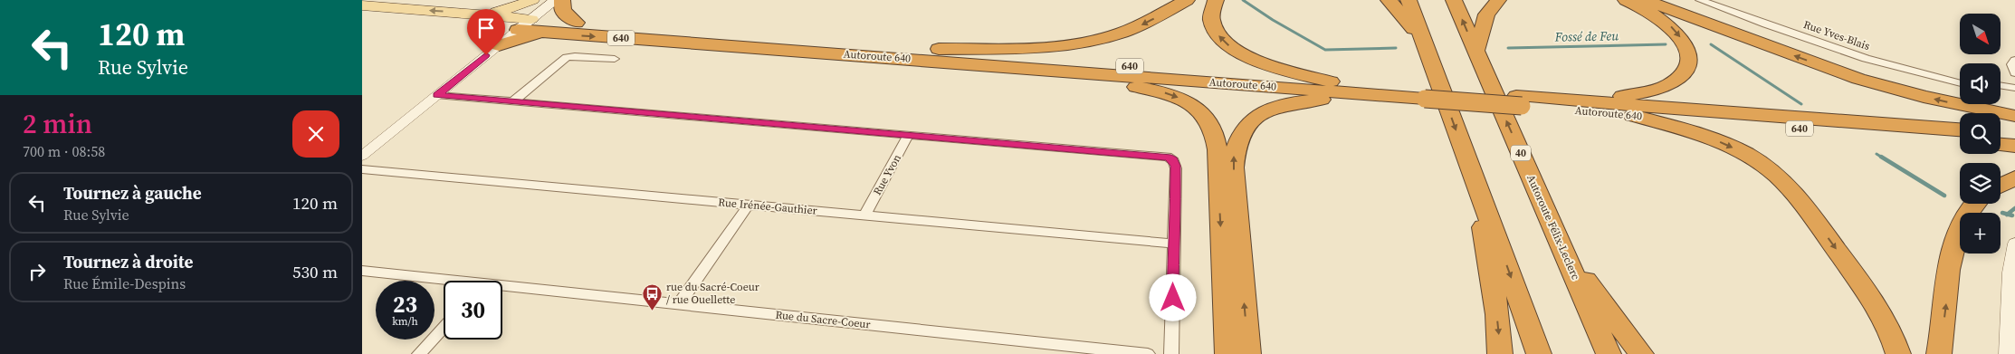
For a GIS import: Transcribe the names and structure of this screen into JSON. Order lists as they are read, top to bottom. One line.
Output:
{"streets":{"highway":["640","Autoroute 640","40","Autoroute Félix-Leclerc"],"street":["Rue Yves-Blais","Rue Yvon","Rue Irénée-Gauthier","Rue du Sacre-Coeur"]},"crossings":[["Rue Yvon","Rue Irénée-Gauthier"]],"water":["Fossé de Feu"],"places":{"bus stop":["rue du Sacré-Coeur / rue Ouellette"]},"north":"bottom right","page":{"turn":["120 m","Rue Sylvie"],"map_buttons":"+","heading":["2 min","700 m · 08:58"],"list":[{"name":"Tournez à gauche","note":"Rue Sylvie","value":"120 m"},{"name":"Tournez à droite","note":"Rue Émile-Despins","value":"530 m"}],"speed":"23 km/h","limit":"30"}}
